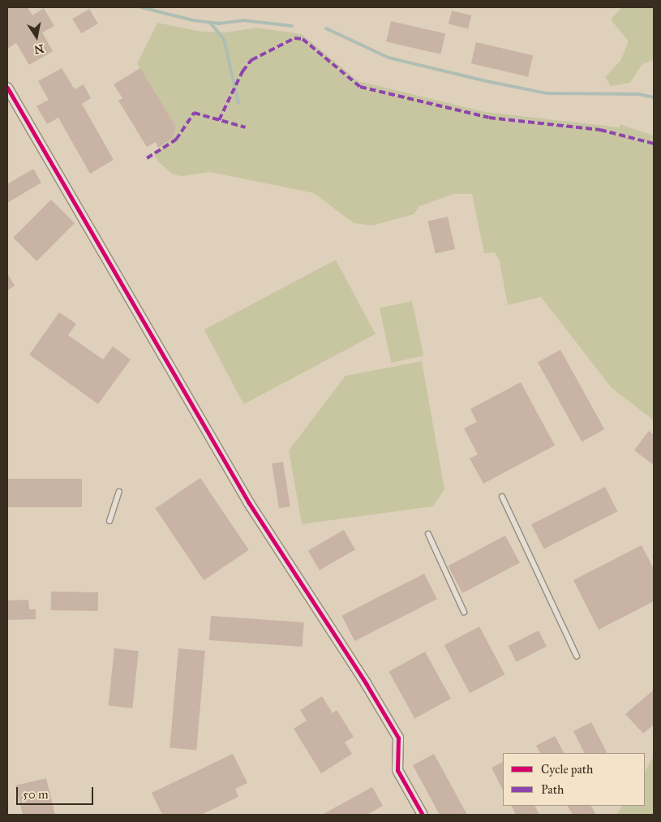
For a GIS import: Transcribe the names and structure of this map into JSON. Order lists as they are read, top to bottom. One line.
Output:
{"legend":["Cycle path","Path"],"scale_bar":"50 m","north":"bottom"}
